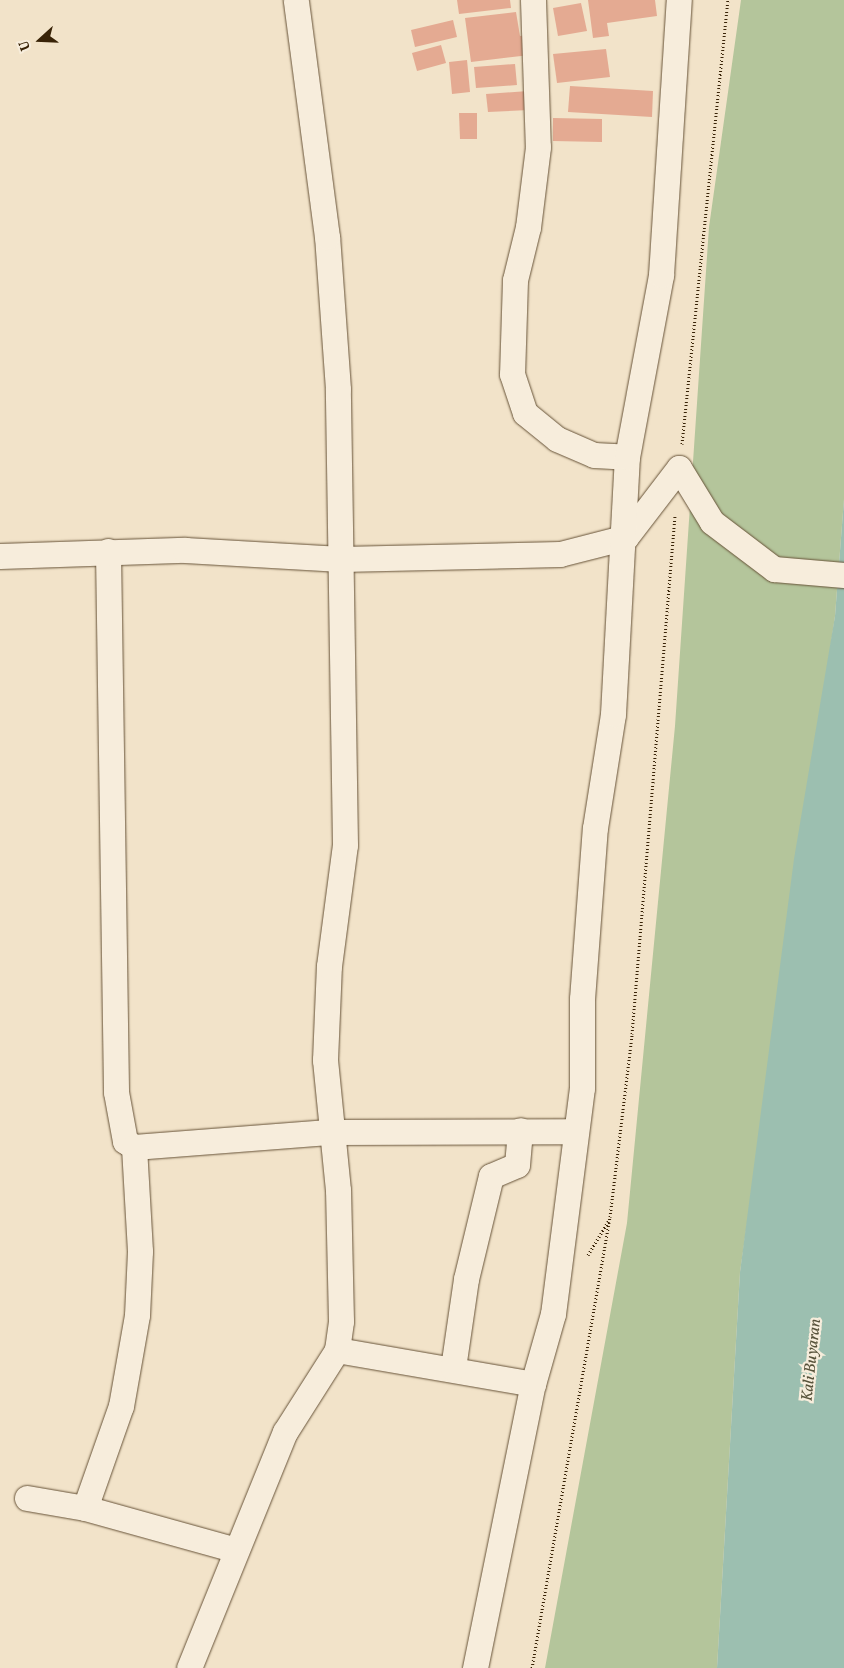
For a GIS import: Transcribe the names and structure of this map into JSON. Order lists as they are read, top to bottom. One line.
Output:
{"water":["Kali Buyaran"],"north":"left"}
